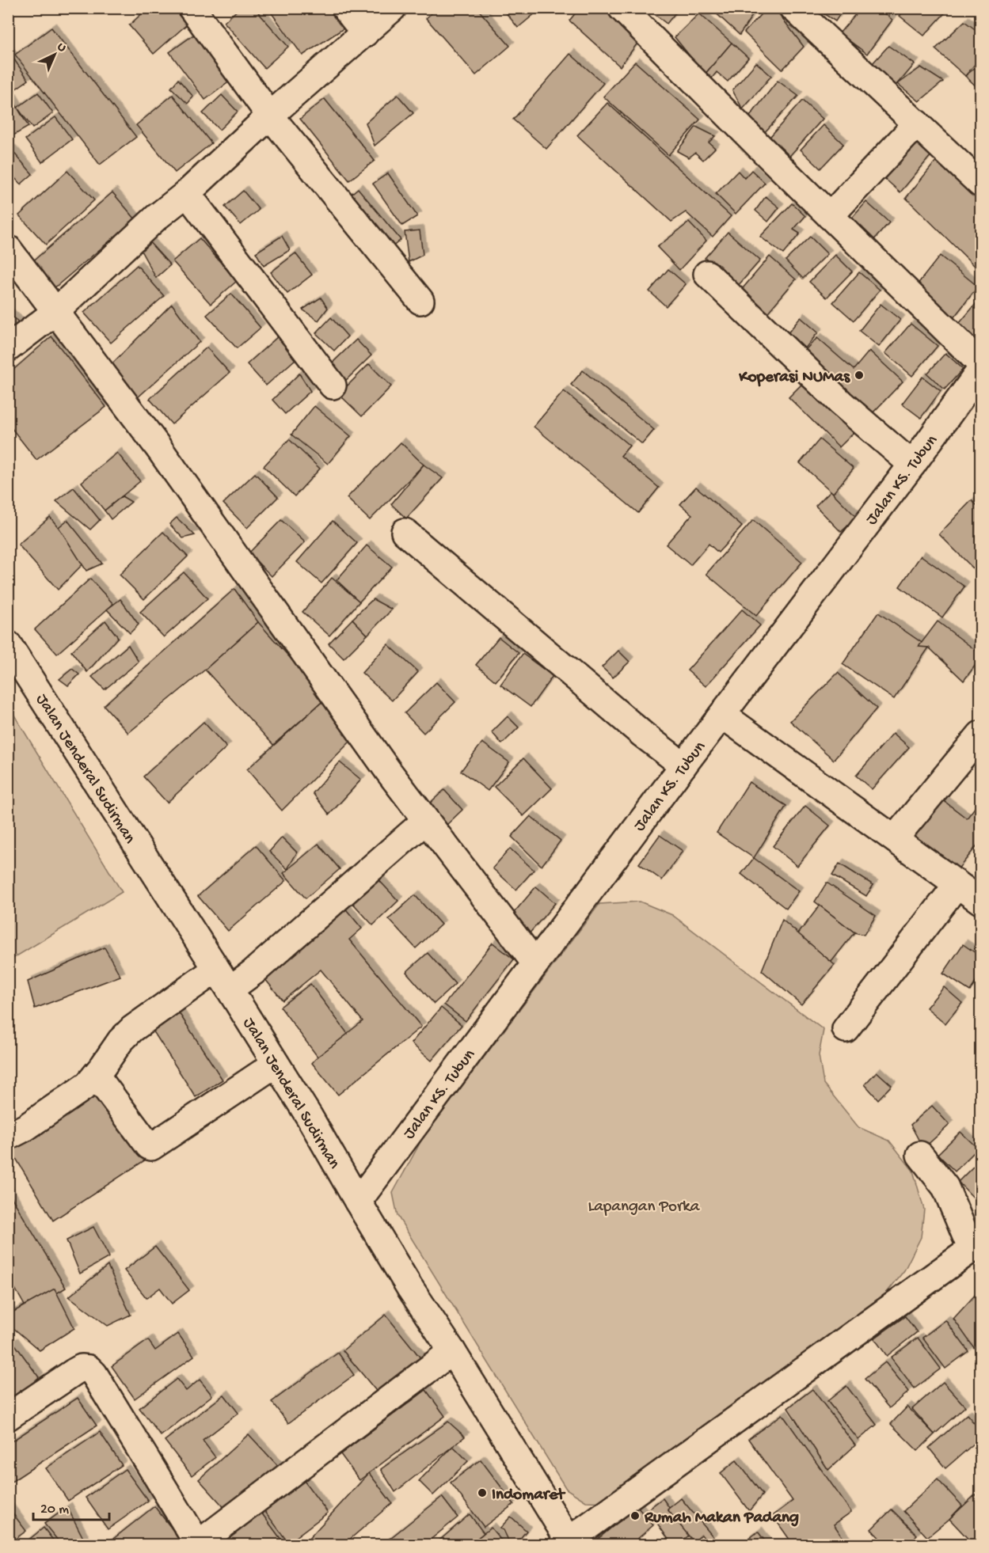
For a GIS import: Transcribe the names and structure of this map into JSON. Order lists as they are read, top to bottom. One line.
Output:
{"streets":{"street":["Jalan KS. Tubun","Jalan Jenderal Sudirman"]},"crossings":[["Jalan KS. Tubun","Jalan Jenderal Sudirman"]],"parks":["Lapangan Porka"],"places":["Koperasi NUMas","Indomaret","Rumah Makan Padang"],"scale_bar":"20 m","north":"top right"}
